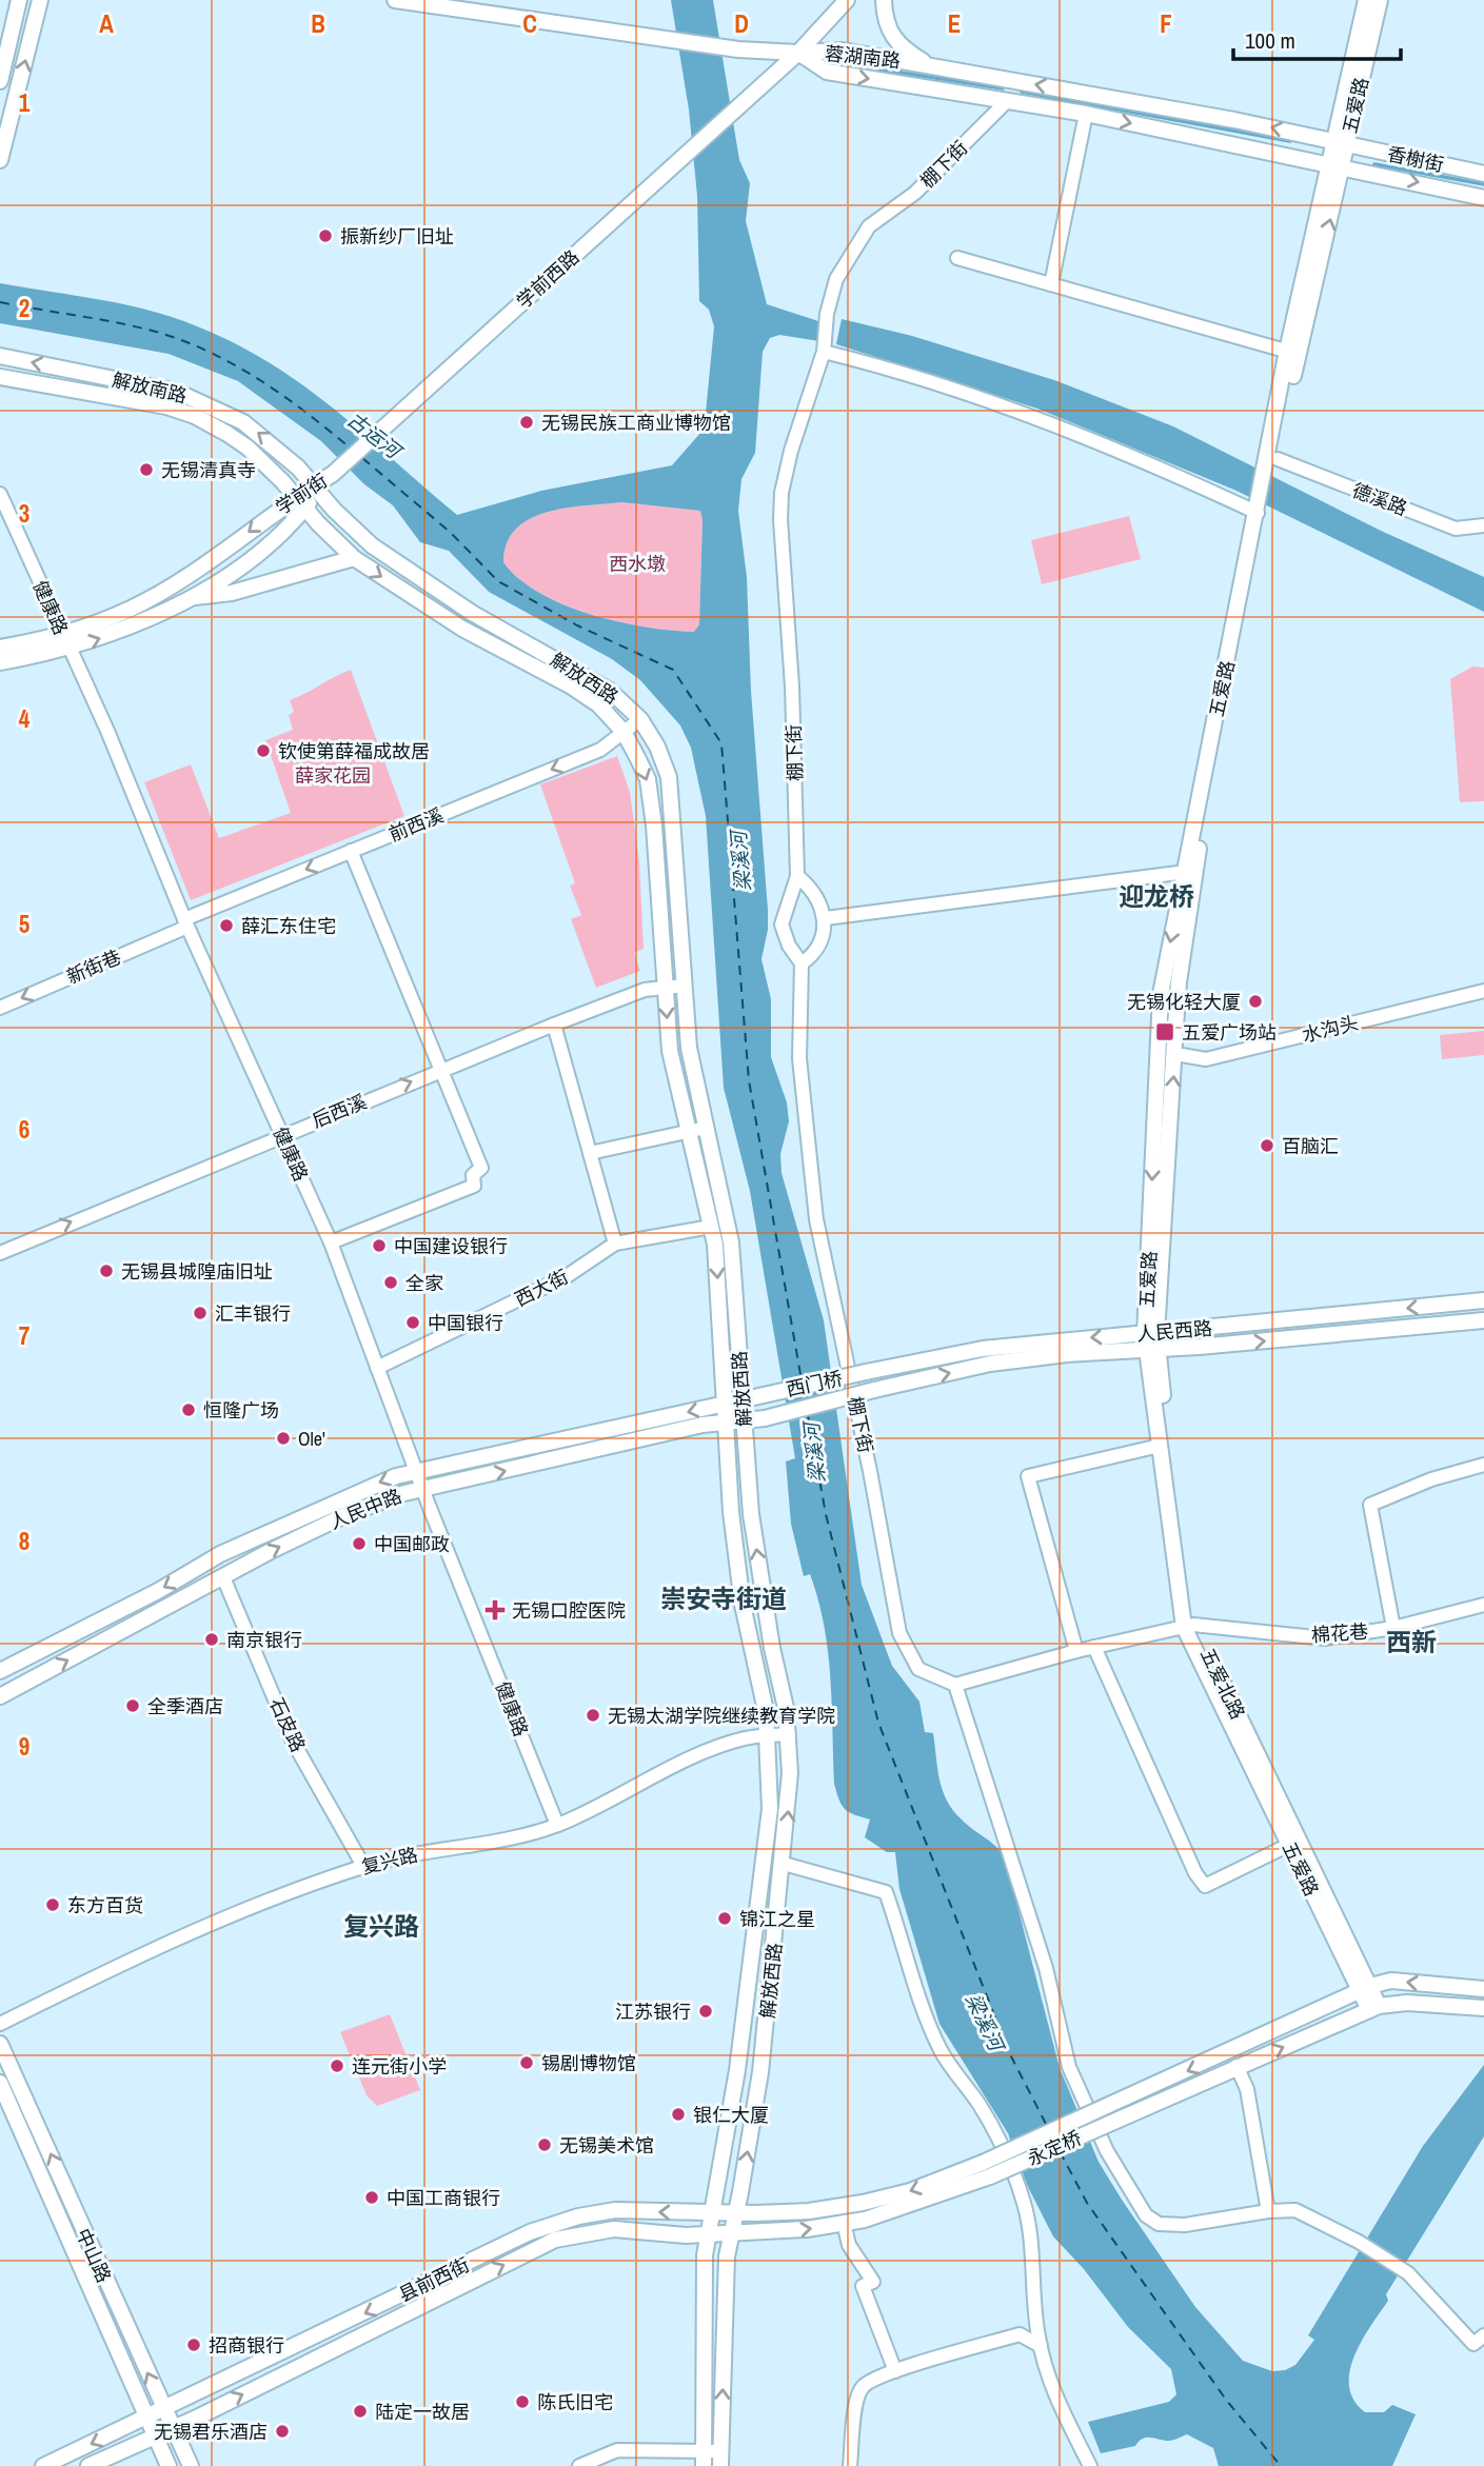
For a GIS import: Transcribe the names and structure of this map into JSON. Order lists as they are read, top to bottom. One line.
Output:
{"streets":{"main road":["蓉湖南路","五爱路","香榭街","学前西路","解放南路","学前街","解放西路","人民西路","西门桥","人民中路","五爱北路","永定桥","中山路","县前西街"],"street":["棚下街","德溪路","健康路","前西溪","新街巷","水沟头","后西溪","西大街","棉花巷","石皮路","复兴路"]},"crossings":[["蓉湖南路","五爱路"],["蓉湖南路","香榭街"],["蓉湖南路","棚下街"],["蓉湖南路","学前西路"],["五爱路","香榭街"],["五爱路","德溪路"],["五爱路","水沟头"],["五爱路","人民西路"],["五爱路","棉花巷"],["五爱路","五爱北路"],["五爱路","永定桥"],["棚下街","棉花巷"],["学前西路","学前街"],["解放南路","学前街"],["解放南路","解放西路"],["学前街","健康路"],["学前街","解放西路"],["健康路","前西溪"],["健康路","新街巷"],["健康路","后西溪"],["健康路","西大街"],["健康路","人民中路"],["健康路","复兴路"],["解放西路","前西溪"],["解放西路","后西溪"],["解放西路","西大街"],["解放西路","人民中路"],["解放西路","复兴路"],["解放西路","县前西街"],["前西溪","新街巷"],["人民西路","西门桥"],["人民西路","五爱北路"],["西门桥","人民中路"],["人民中路","石皮路"],["棉花巷","五爱北路"],["五爱北路","永定桥"],["石皮路","复兴路"],["永定桥","县前西街"],["中山路","县前西街"]],"one_way":["前西溪","新街巷","后西溪"],"districts":["迎龙桥","崇安寺街道","西新","复兴路"],"water":["古运河","梁溪河"],"parks":["西水墩","薛家花园"],"places":{"other":["振新纱厂旧址","无锡民族工商业博物馆","无锡清真寺","钦使第薛福成故居","薛汇东住宅","无锡化轻大厦","百脑汇","中国建设银行","无锡县城隍庙旧址","全家","汇丰银行","中国银行","恒隆广场","Ole'","中国邮政","南京银行","全季酒店","无锡太湖学院继续教育学院","东方百货","锦江之星","江苏银行","锡剧博物馆","连元街小学","银仁大厦","无锡美术馆","中国工商银行","招商银行","陈氏旧宅","陆定一故居","无锡君乐酒店"],"transit":["五爱广场站"],"health":["无锡口腔医院"]},"scale_bar":"100 m","grid":{"columns":["A","B","C","D","E","F"],"rows":["1","2","3","4","5","6","7","8","9"]}}
